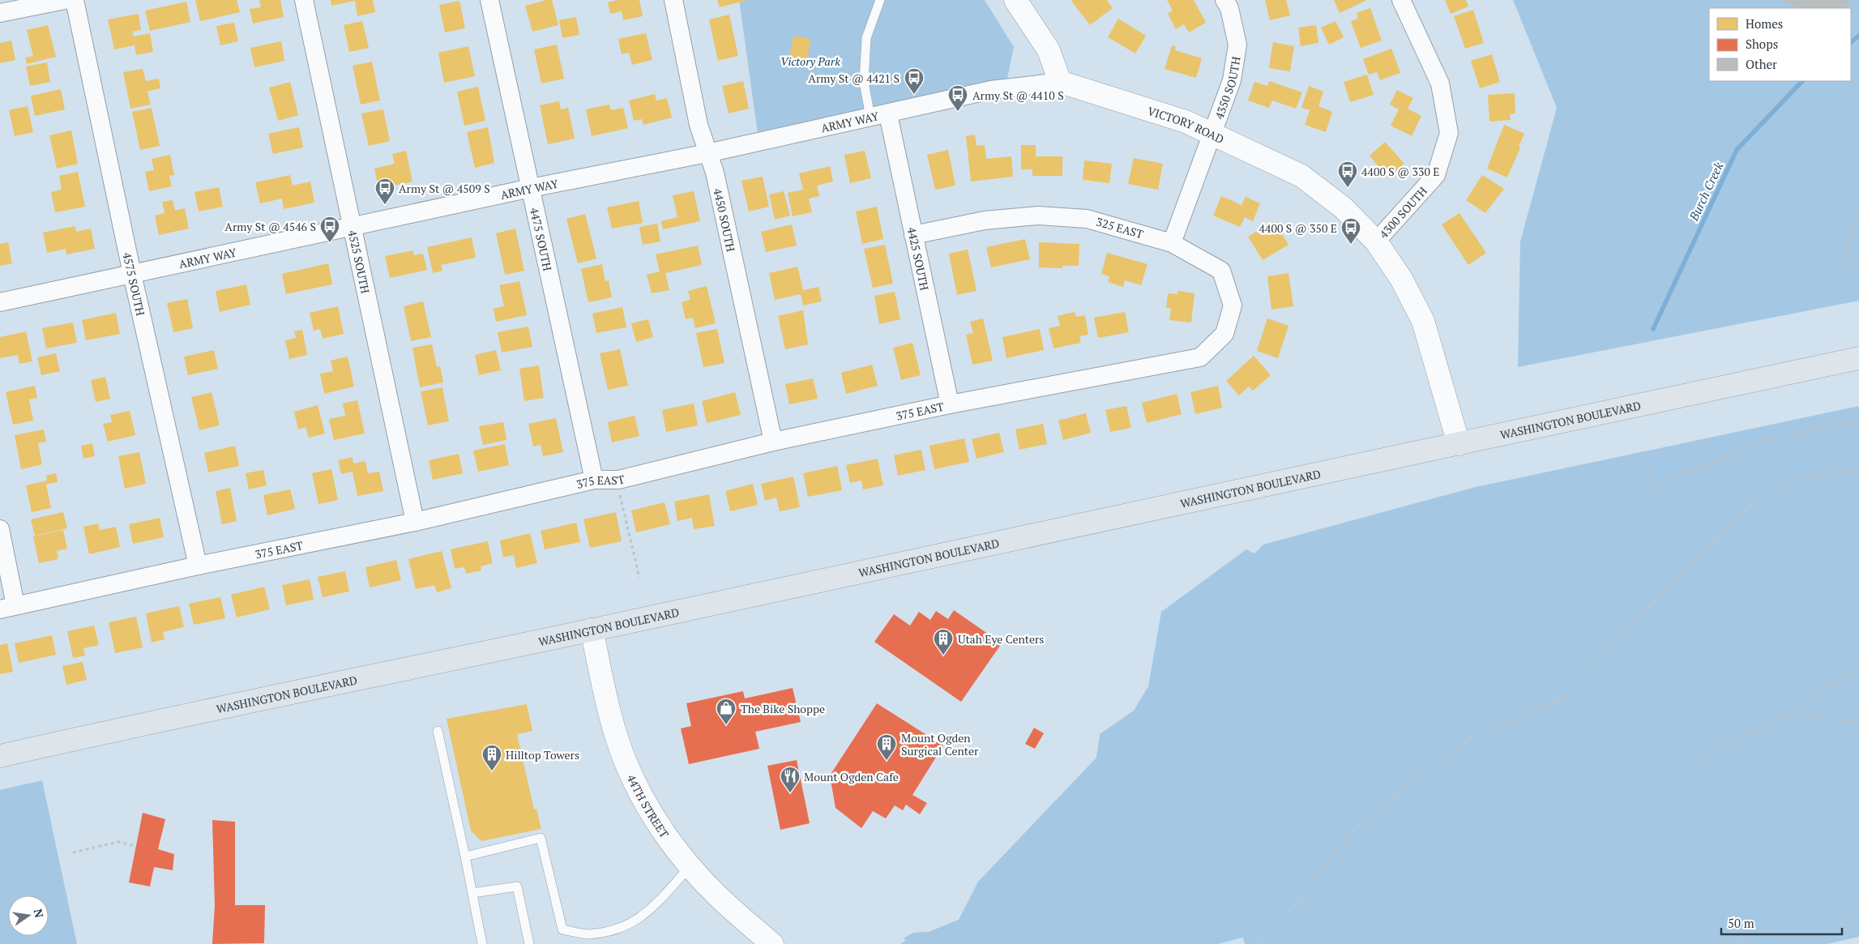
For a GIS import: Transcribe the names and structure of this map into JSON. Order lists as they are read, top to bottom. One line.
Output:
{"streets":{"main road":["WASHINGTON BOULEVARD"],"street":["4350 SOUTH","ARMY WAY","VICTORY ROAD","4300 SOUTH","4450 SOUTH","325 EAST","4475 SOUTH","4425 SOUTH","4525 SOUTH","4575 SOUTH","375 EAST","44TH STREET"]},"crossings":[["4350 SOUTH","VICTORY ROAD"],["4350 SOUTH","325 EAST"],["ARMY WAY","VICTORY ROAD"],["ARMY WAY","4450 SOUTH"],["ARMY WAY","4475 SOUTH"],["ARMY WAY","4425 SOUTH"],["ARMY WAY","4525 SOUTH"],["ARMY WAY","4575 SOUTH"],["VICTORY ROAD","4300 SOUTH"],["4300 SOUTH","WASHINGTON BOULEVARD"],["4450 SOUTH","375 EAST"],["325 EAST","4425 SOUTH"],["325 EAST","375 EAST"],["4475 SOUTH","375 EAST"],["4425 SOUTH","375 EAST"],["4525 SOUTH","375 EAST"],["4575 SOUTH","375 EAST"],["WASHINGTON BOULEVARD","44TH STREET"]],"water":["Burch Creek"],"parks":["Victory Park"],"places":{"bus stop":["Army St @ 4421 S","Army St @ 4410 S","4400 S @ 330 E","Army St @ 4509 S","Army St @ 4546 S","4400 S @ 350 E"],"building":["Utah Eye Centers","Mount Ogden Surgical Center","Hilltop Towers"],"shop":["The Bike Shoppe"],"restaurant":["Mount Ogden Cafe"]},"legend":["Homes","Shops","Other"],"scale_bar":"50 m","north":"right"}
